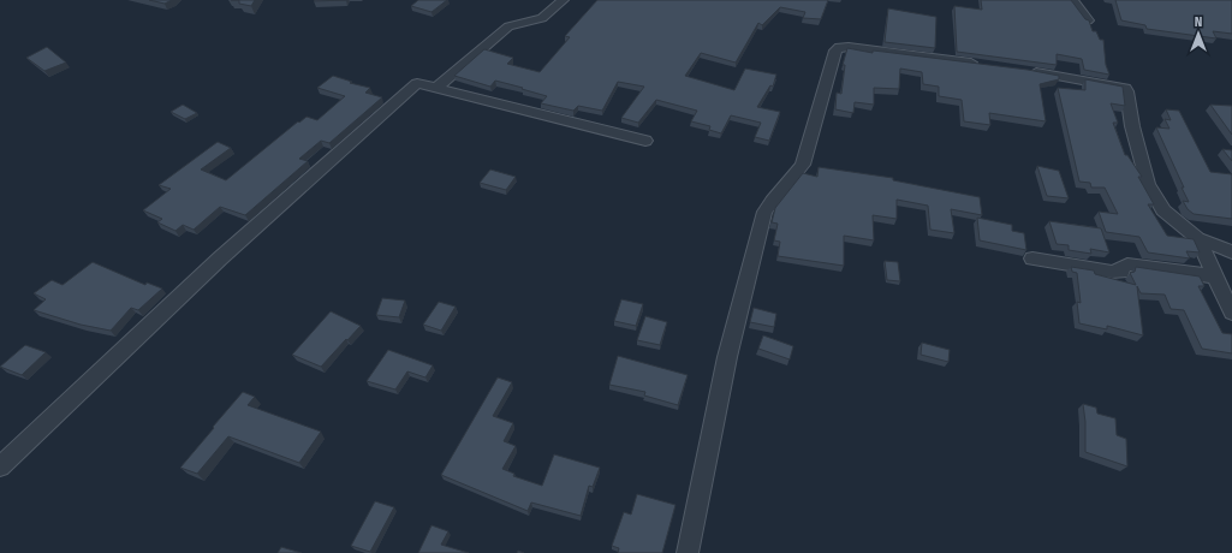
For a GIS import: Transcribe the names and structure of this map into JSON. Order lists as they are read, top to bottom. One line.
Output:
{"north":"top"}
